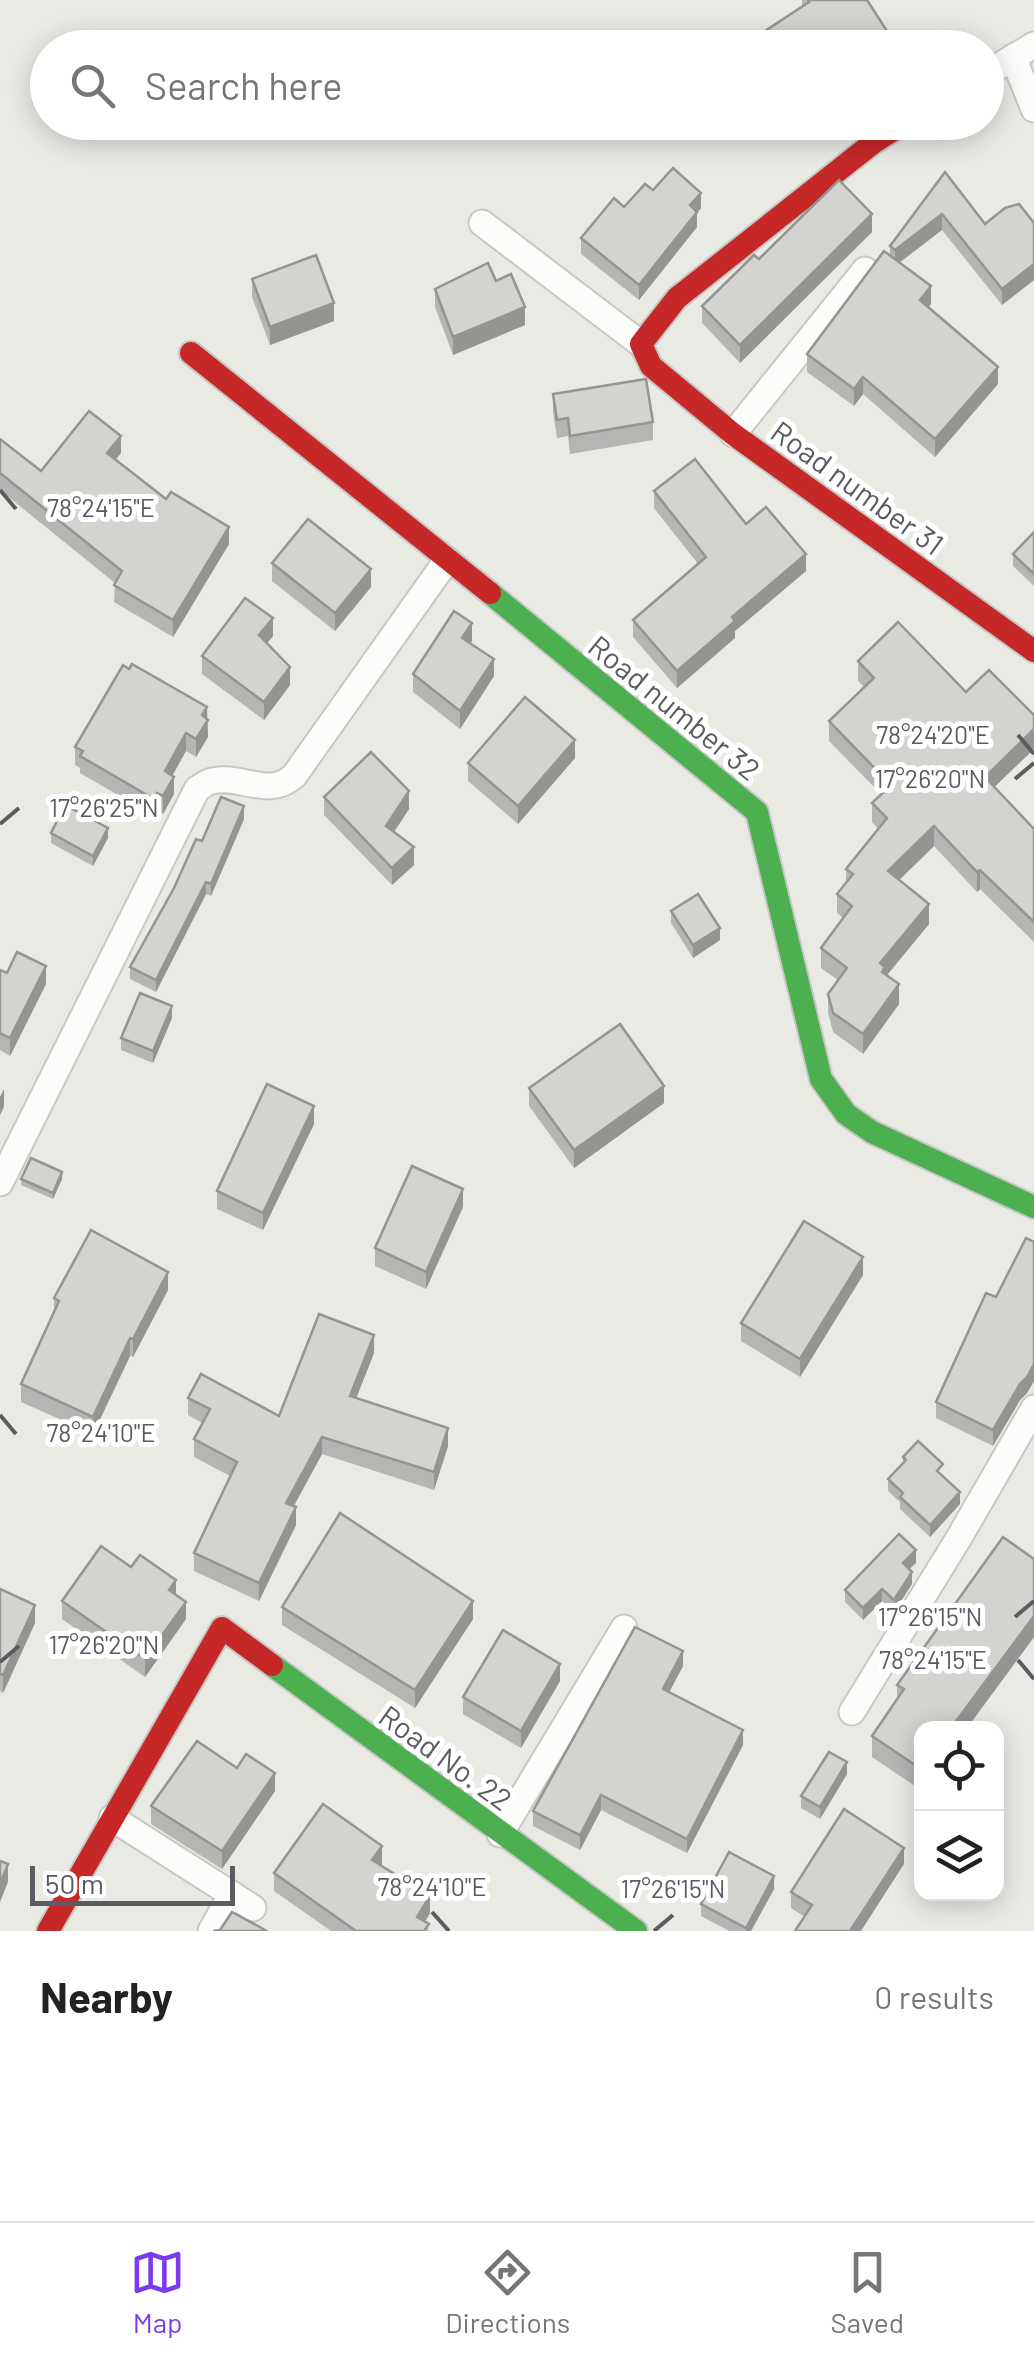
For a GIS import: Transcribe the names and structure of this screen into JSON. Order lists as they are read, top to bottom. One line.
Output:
{"streets":{"street":["Road number 31","Road number 32","Road No. 22"]},"scale_bar":"50 m","page":{"search":"Search here","scale":"50 m","heading":["Nearby","0 results"],"nav":["Map","Directions","Saved"]},"coordinates":["78°24'15\"E","78°24'20\"E","17°26'20\"N","17°26'25\"N","78°24'10\"E","17°26'15\"N"]}
